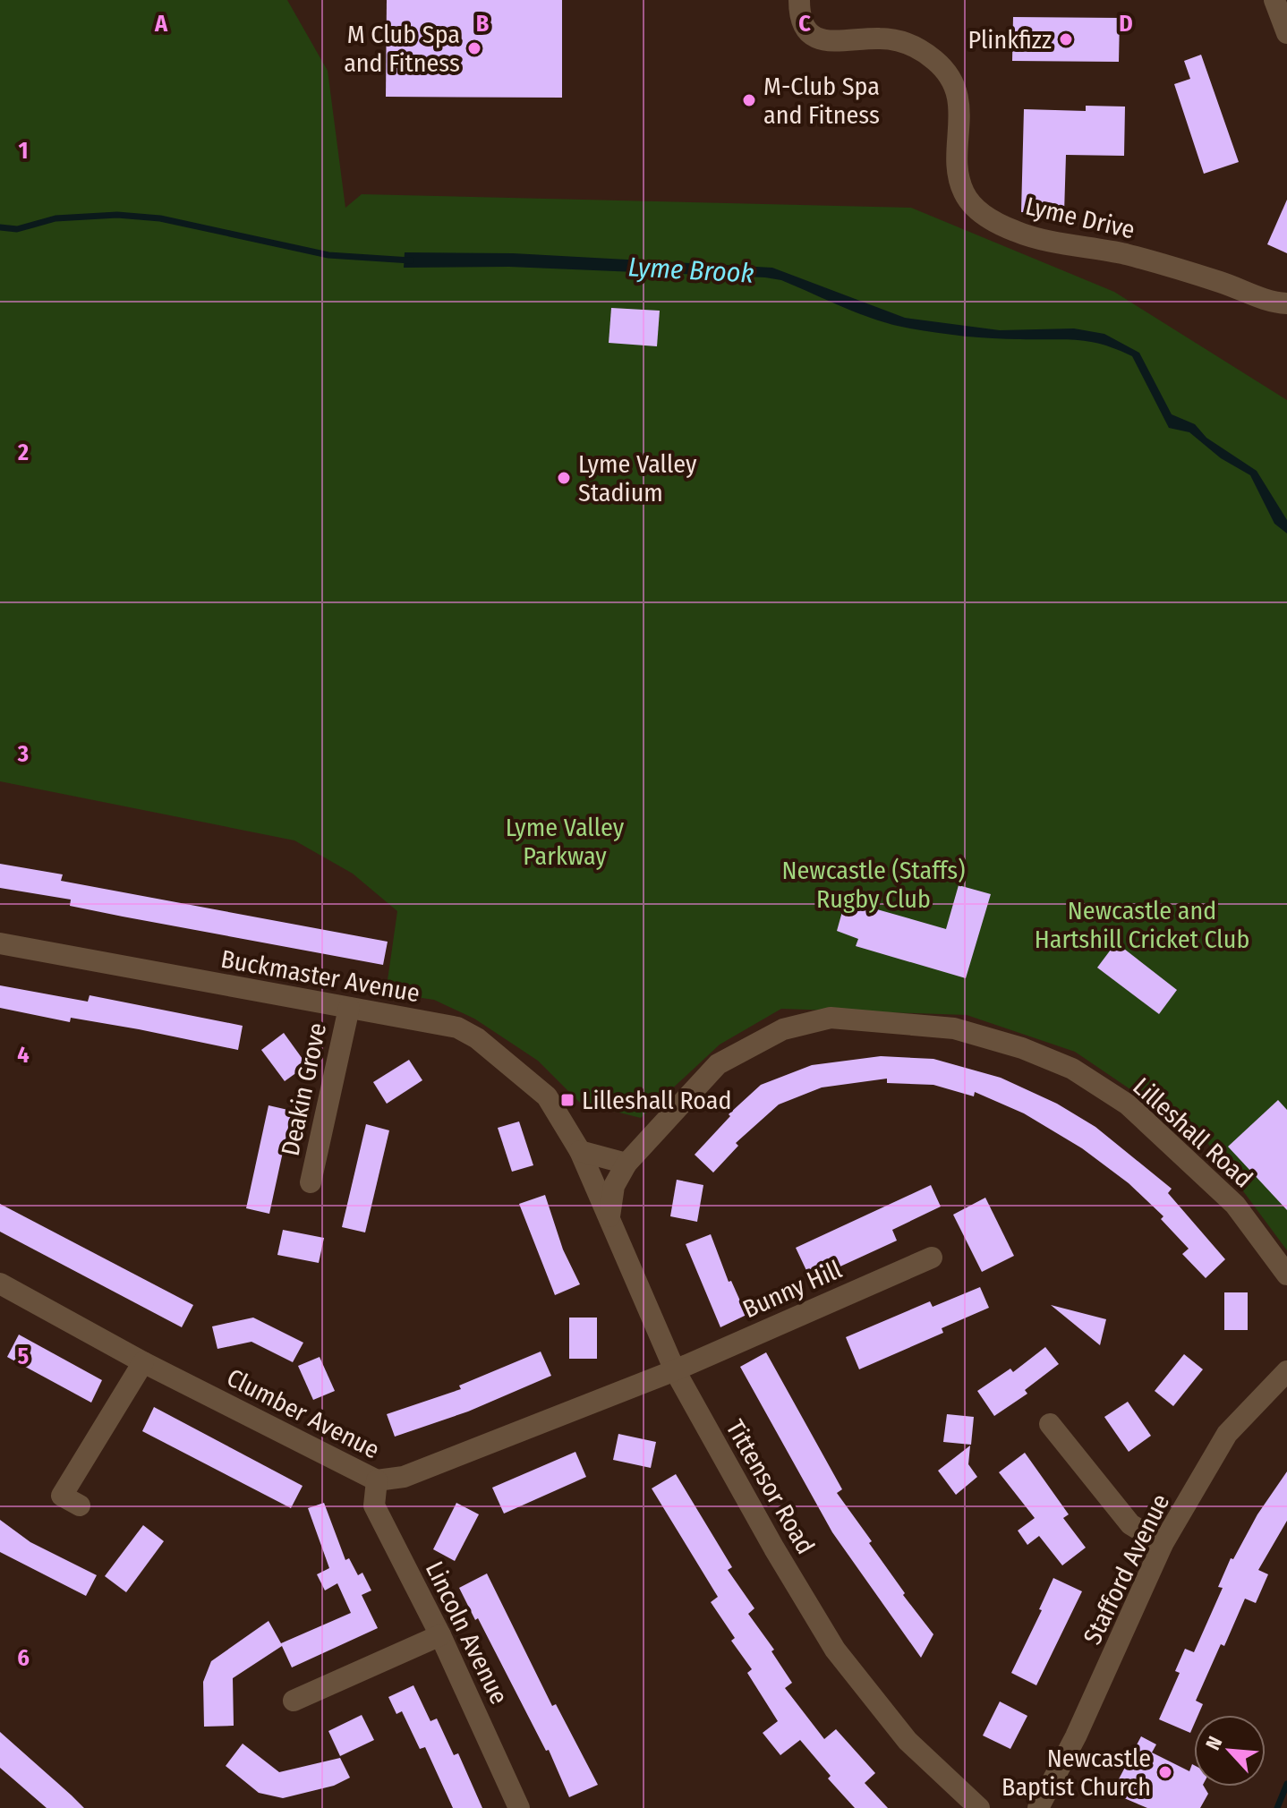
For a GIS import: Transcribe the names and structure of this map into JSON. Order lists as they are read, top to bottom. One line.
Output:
{"streets":{"street":["Lyme Drive","Buckmaster Avenue","Deakin Grove","Lilleshall Road","Bunny Hill","Clumber Avenue","Tittensor Road","Stafford Avenue","Lincoln Avenue"]},"crossings":[["Buckmaster Avenue","Deakin Grove"],["Buckmaster Avenue","Tittensor Road"],["Lilleshall Road","Tittensor Road"],["Bunny Hill","Clumber Avenue"],["Bunny Hill","Tittensor Road"],["Clumber Avenue","Tittensor Road"],["Clumber Avenue","Lincoln Avenue"]],"water":["Lyme Brook"],"parks":["Lyme Valley Parkway","Newcastle (Staffs) Rugby Club","Newcastle and Hartshill Cricket Club"],"places":{"other":["Plinkfizz","M Club Spa and Fitness","M-Club Spa and Fitness","Lyme Valley Stadium","Newcastle Baptist Church"],"transit":["Lilleshall Road"]},"north":"top left","grid":{"columns":["A","B","C","D"],"rows":["1","2","3","4","5","6"]}}
